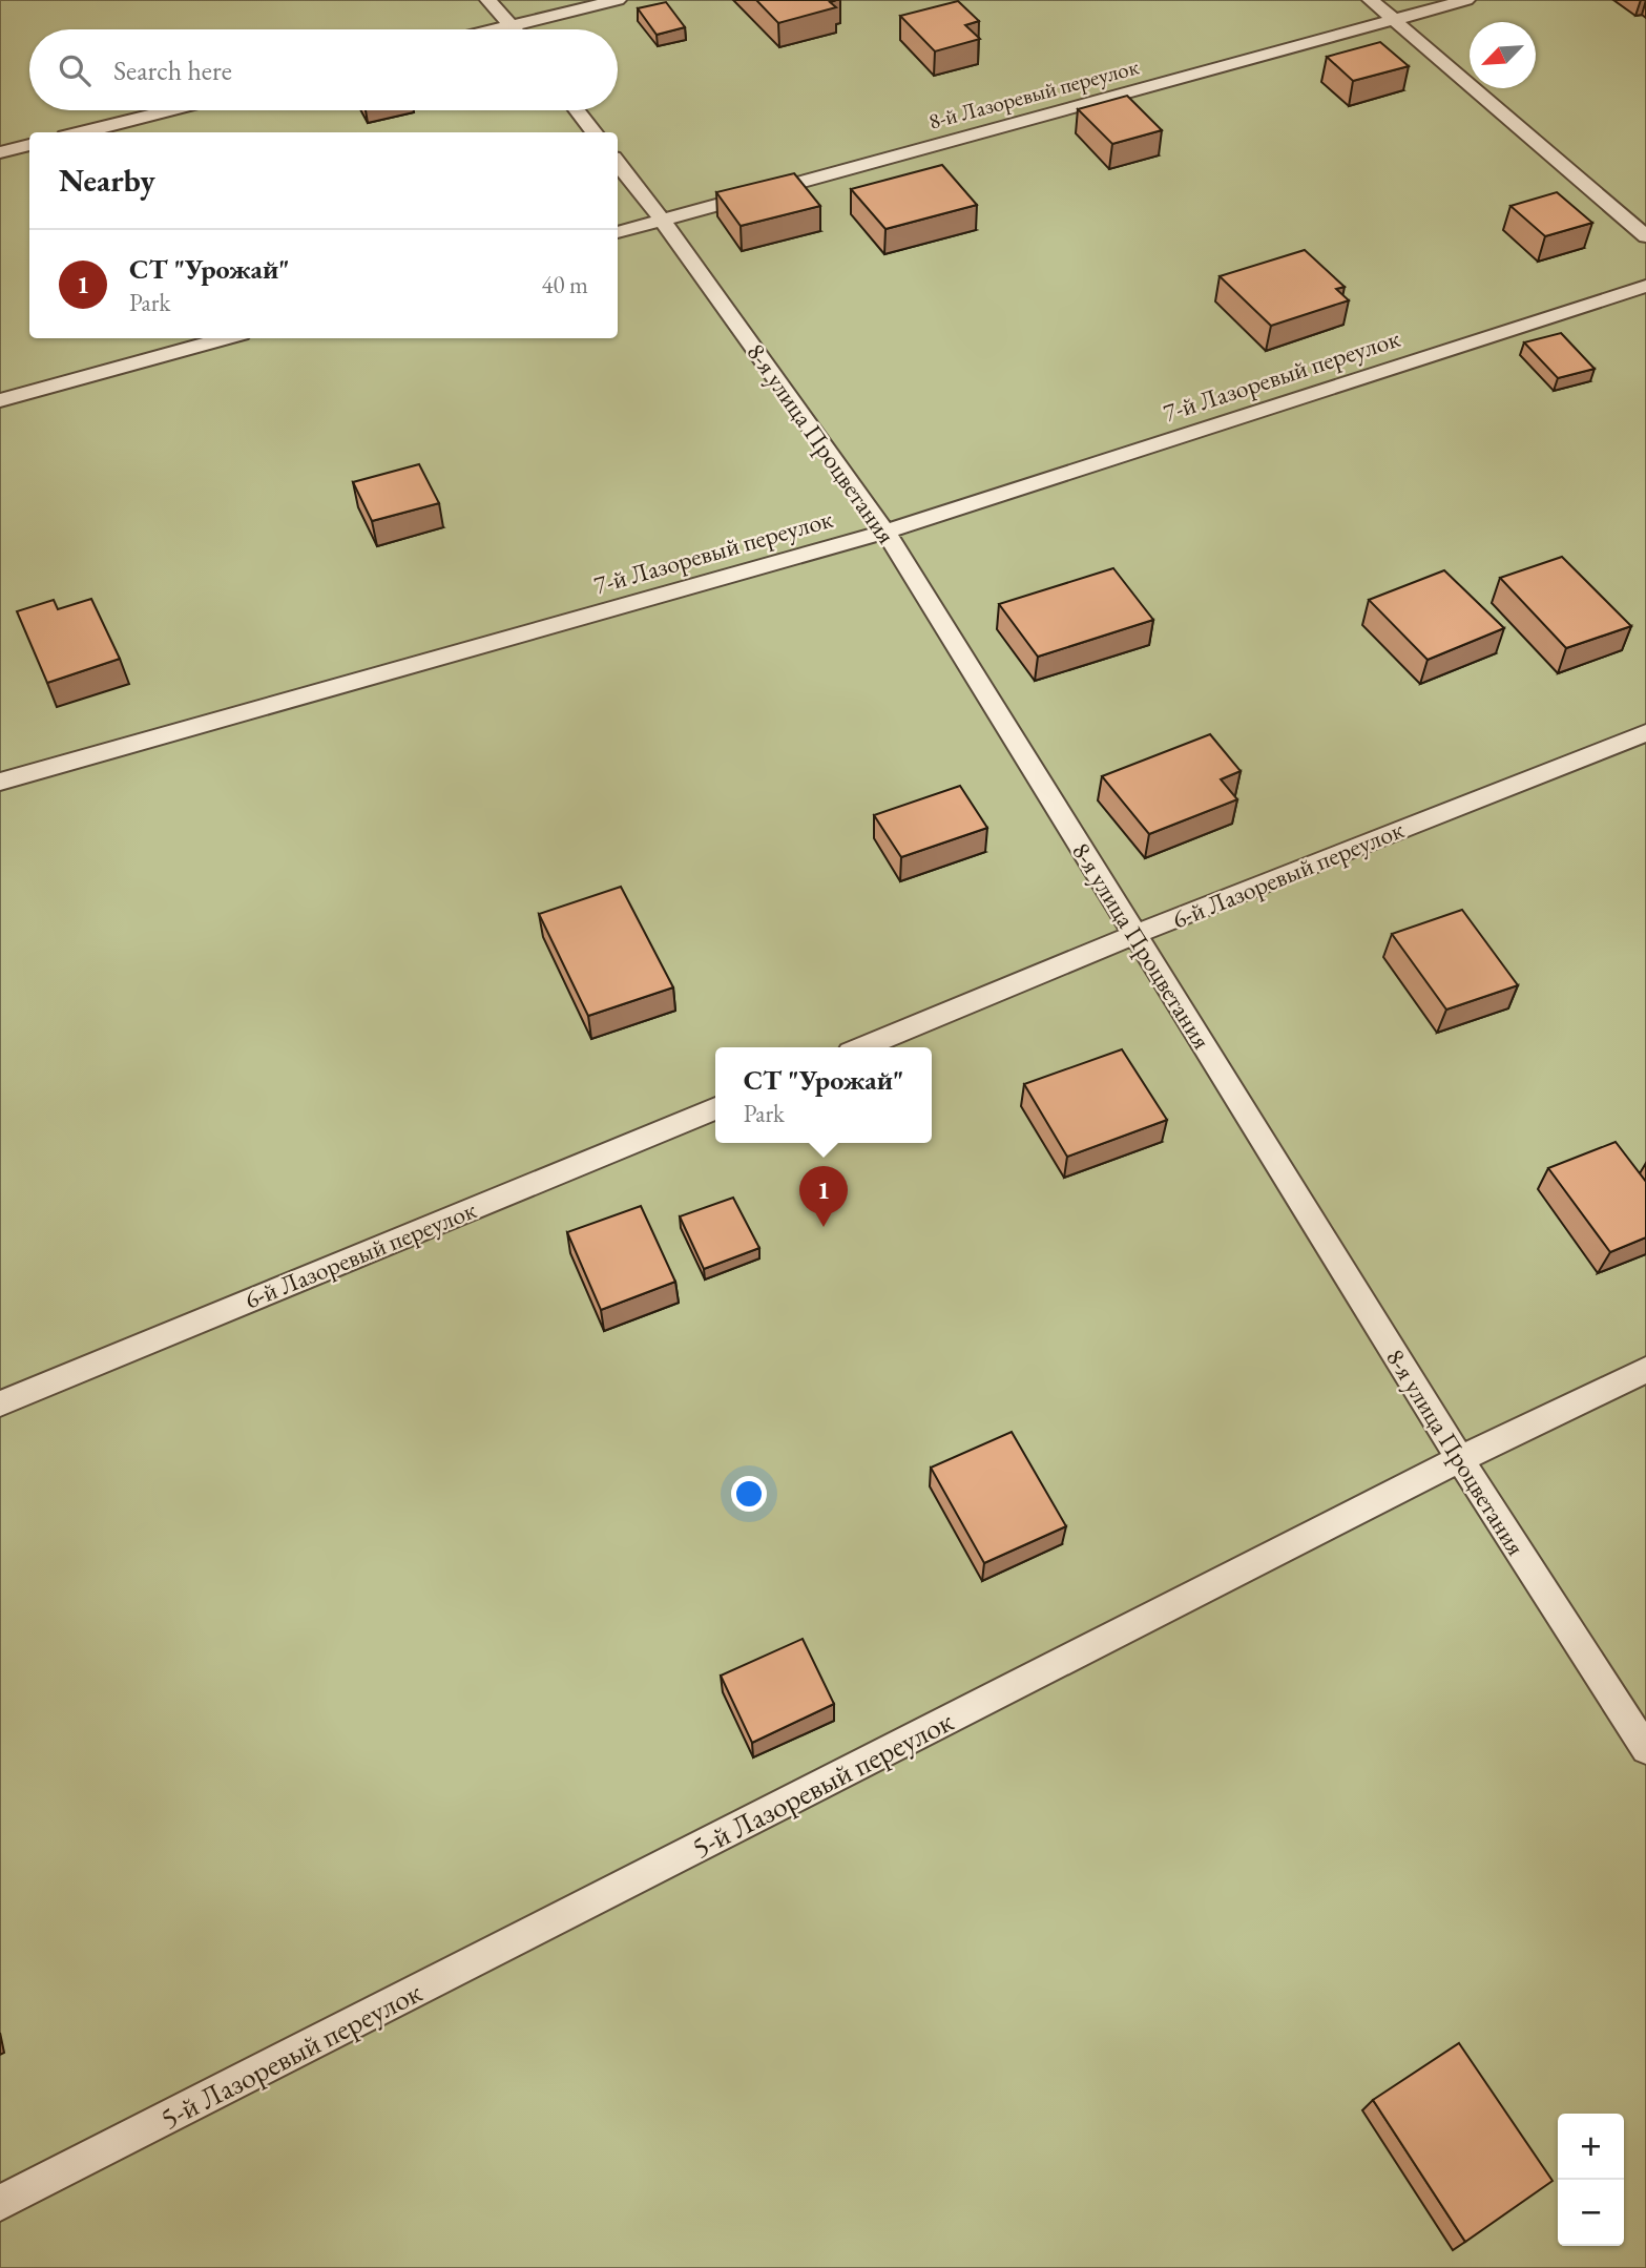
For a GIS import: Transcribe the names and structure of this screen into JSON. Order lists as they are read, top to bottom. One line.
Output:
{"streets":{"lane":["8-й Лазоревый переулок","7-й Лазоревый переулок","8-я улица Процветания","6-й Лазоревый переулок","5-й Лазоревый переулок"]},"crossings":[["8-й Лазоревый переулок","8-я улица Процветания"],["7-й Лазоревый переулок","8-я улица Процветания"],["8-я улица Процветания","6-й Лазоревый переулок"],["8-я улица Процветания","5-й Лазоревый переулок"]],"north":"bottom left","page":{"search":"Search here","heading":"Nearby","list":[{"mark":"1","name":"СТ \"Урожай\"","note":"Park","value":"40 m"}],"popup":["СТ \"Урожай\"","Park"],"pins":"1","map_buttons":["+","−"]}}
